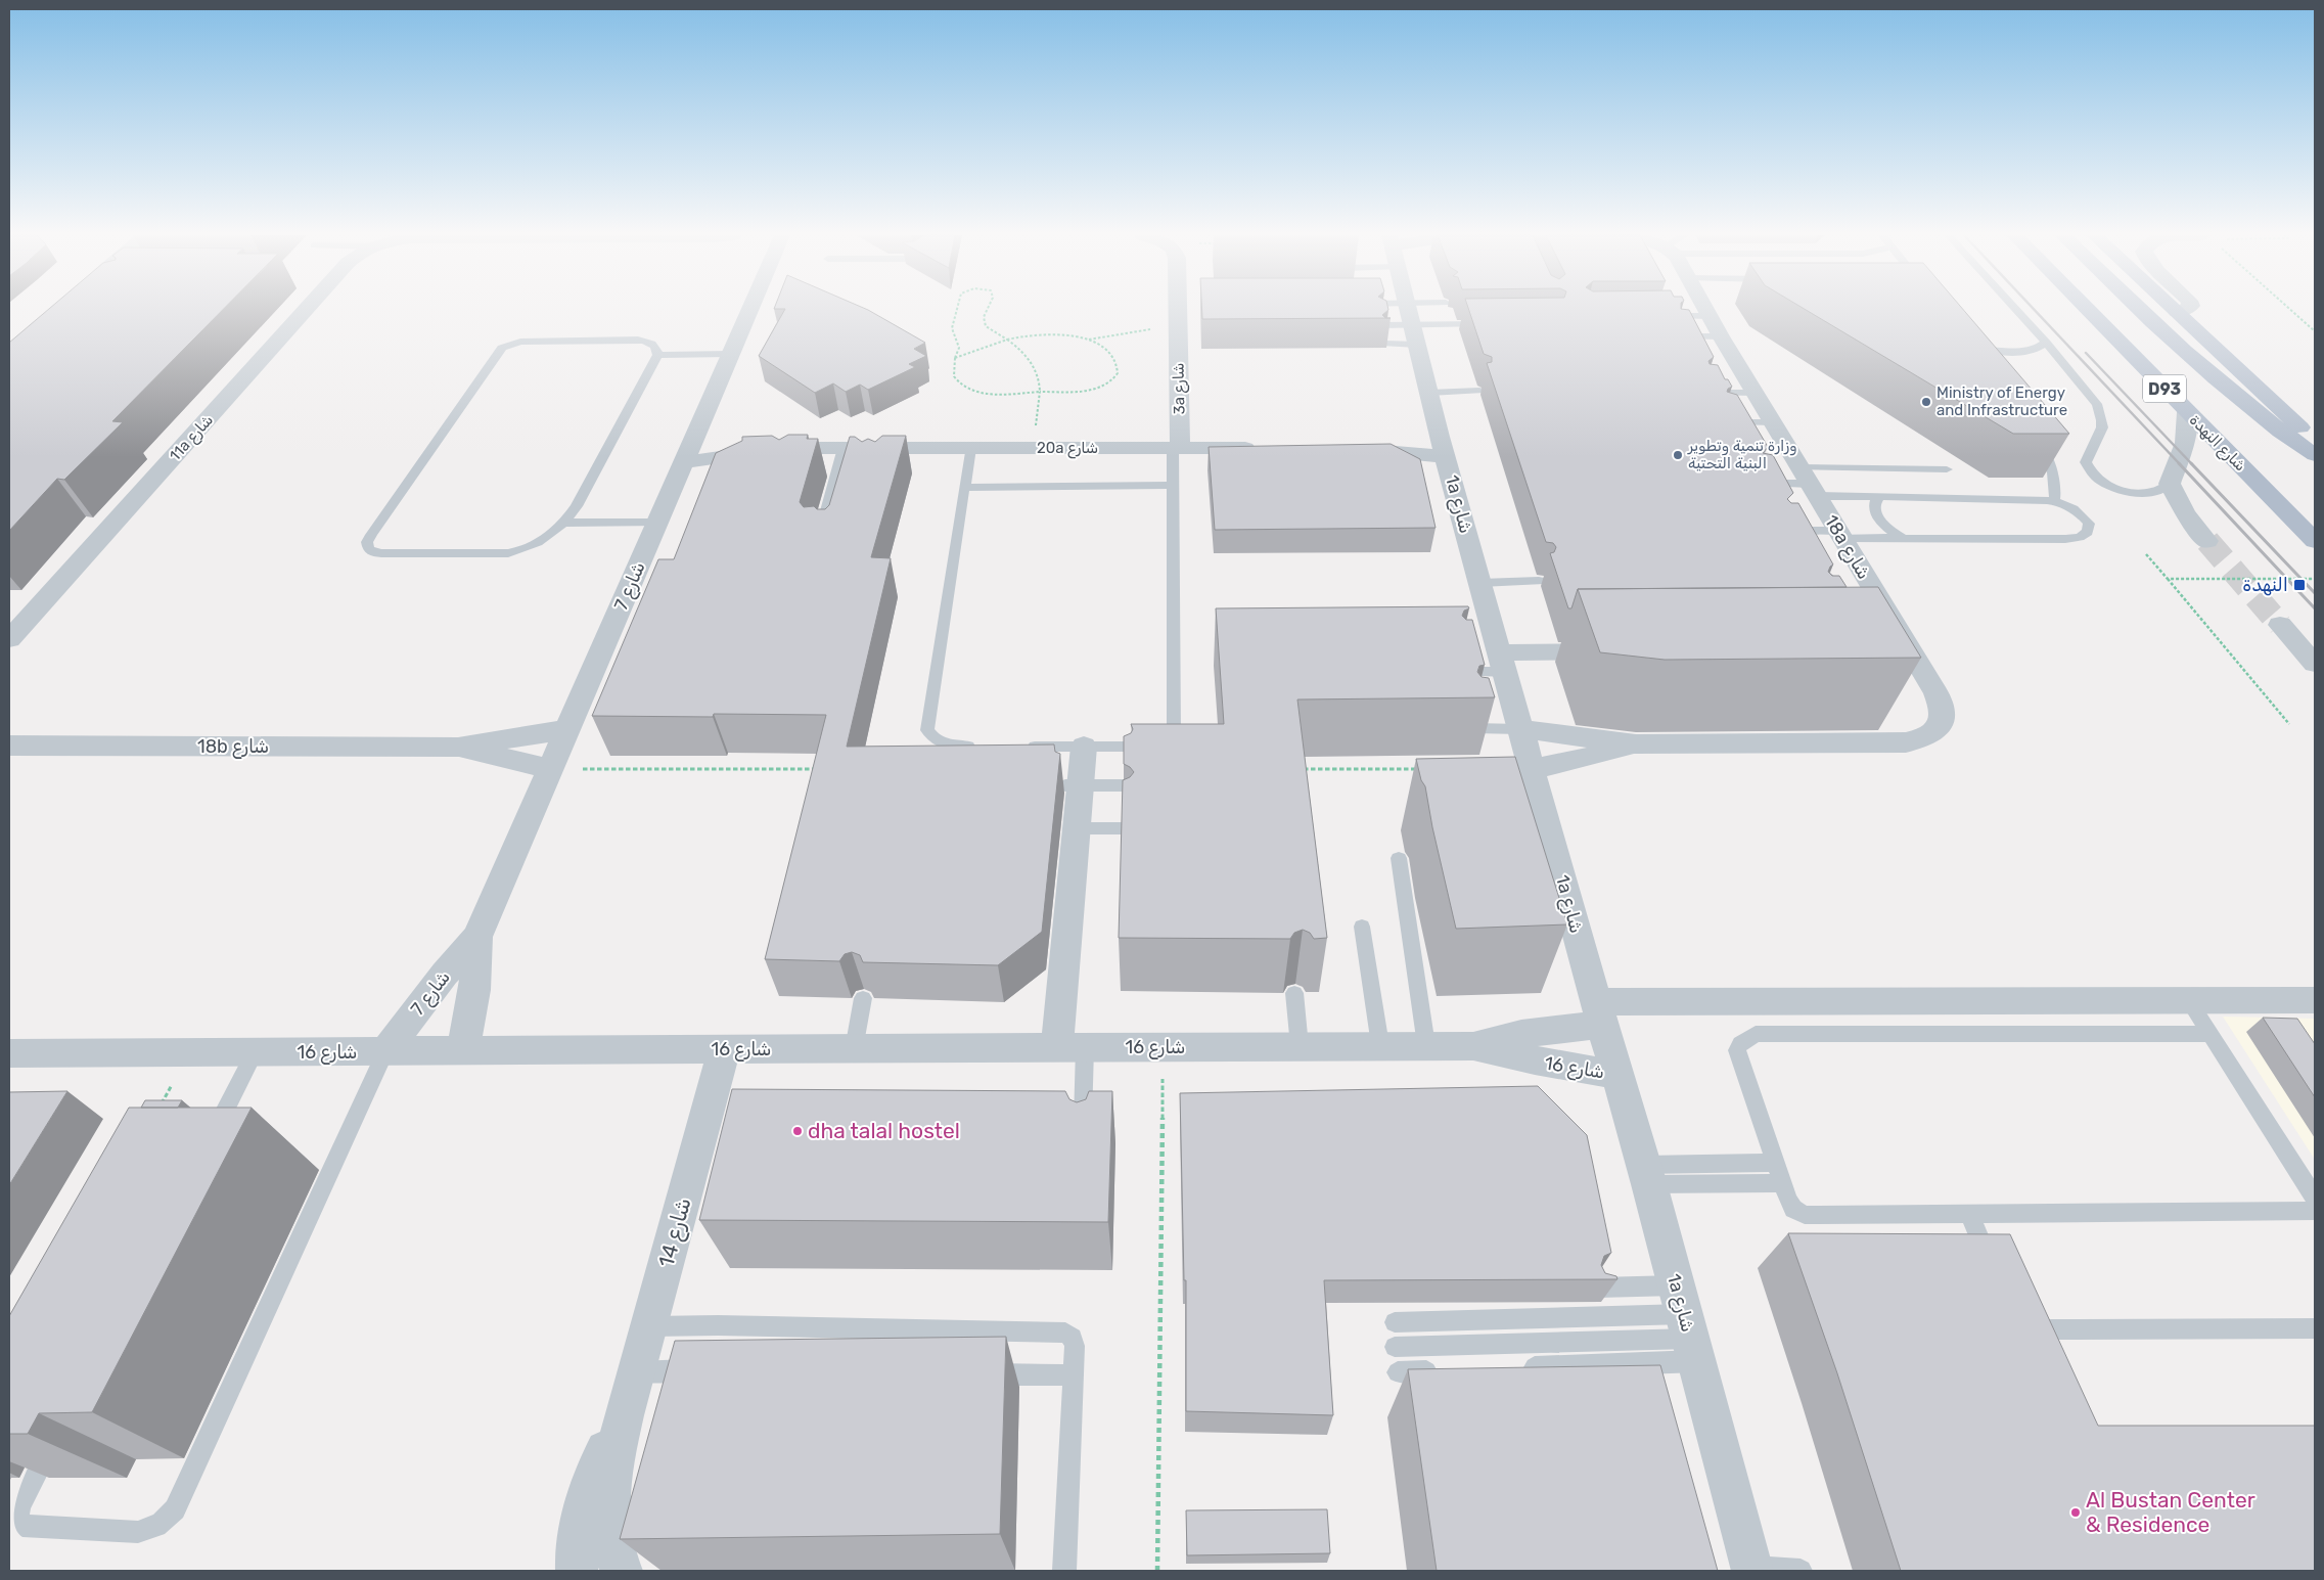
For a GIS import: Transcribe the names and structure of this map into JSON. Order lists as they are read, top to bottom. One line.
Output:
{"streets":{"main road":["D93","شارع النهدة"],"street":["3a شارع","11a شارع","20a شارع","1a شارع","18a شارع","شارع 7","18b شارع","شارع 16","شارع 14"]},"crossings":[["3a شارع","20a شارع"],["20a شارع","شارع 7"],["1a شارع","18a شارع"],["1a شارع","شارع 16"],["شارع 7","18b شارع"],["شارع 7","شارع 16"],["شارع 16","شارع 14"]],"places":{"other":["Ministry of Energy and Infrastructure","وزارة تنمية وتطوير البنية التحتية","dha talal hostel","Al Bustan Center & Residence"],"transit":["النهدة"]}}
